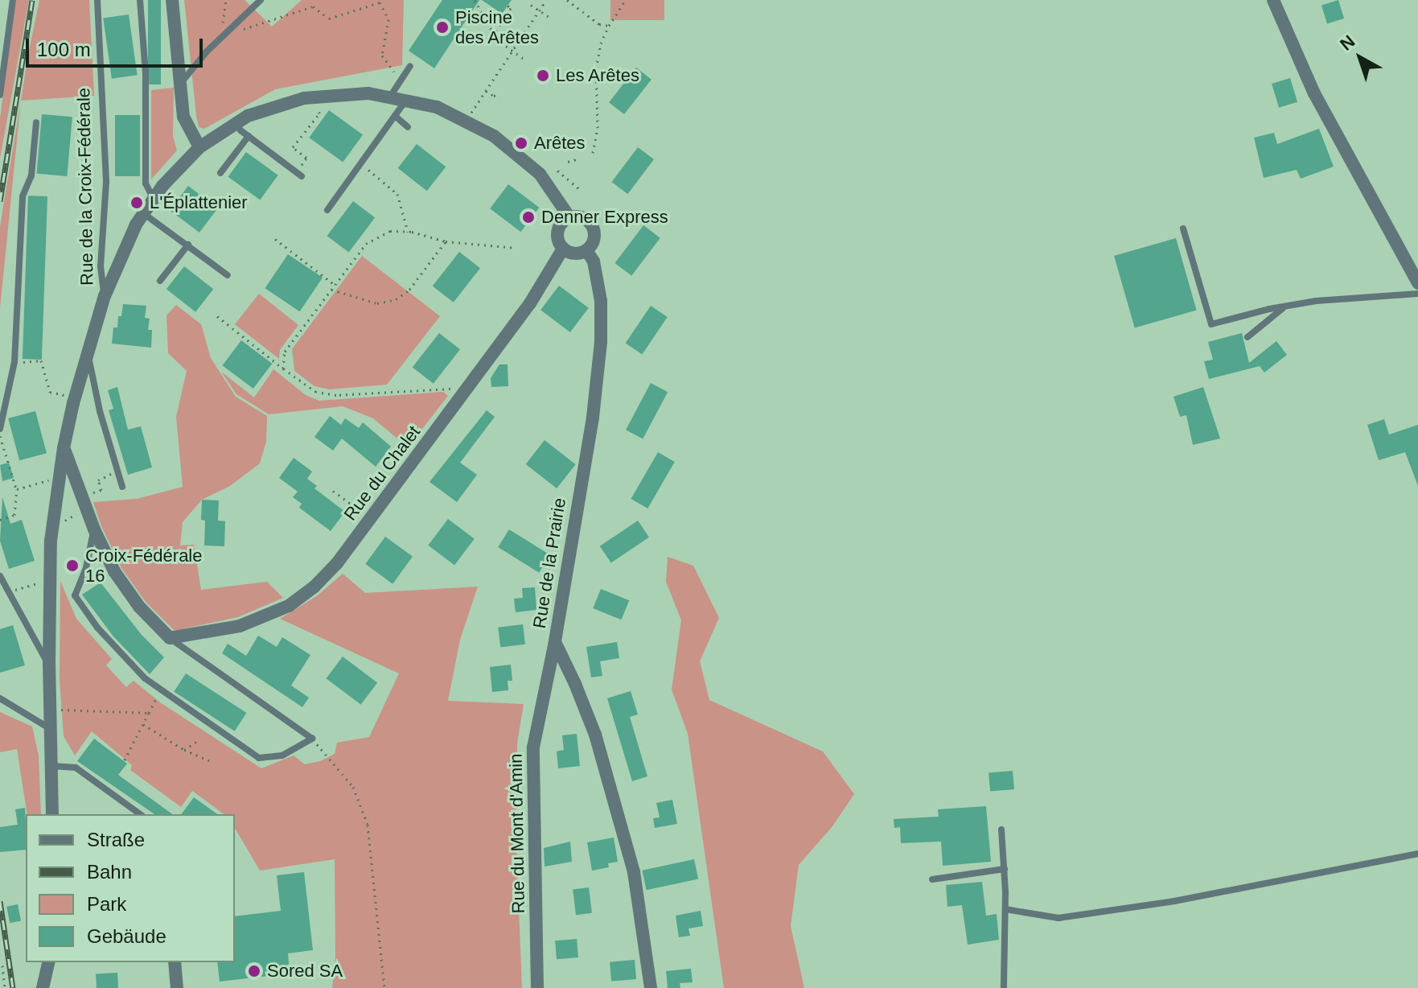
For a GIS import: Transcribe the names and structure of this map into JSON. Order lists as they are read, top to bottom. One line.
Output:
{"streets":{"street":["Rue de la Croix-Fédérale","Rue du Chalet","Rue de la Prairie","Rue du Mont d'Amin"]},"crossings":[["Rue de la Croix-Fédérale","Rue du Chalet"],["Rue de la Croix-Fédérale","Rue de la Prairie"],["Rue du Chalet","Rue de la Prairie"],["Rue de la Prairie","Rue du Mont d'Amin"]],"places":["Piscine des Arêtes","Les Arêtes","Arêtes","L'Éplattenier","Denner Express","Croix-Fédérale 16","Sored SA"],"legend":["Straße","Bahn","Park","Gebäude"],"scale_bar":"100 m","north":"top left"}
